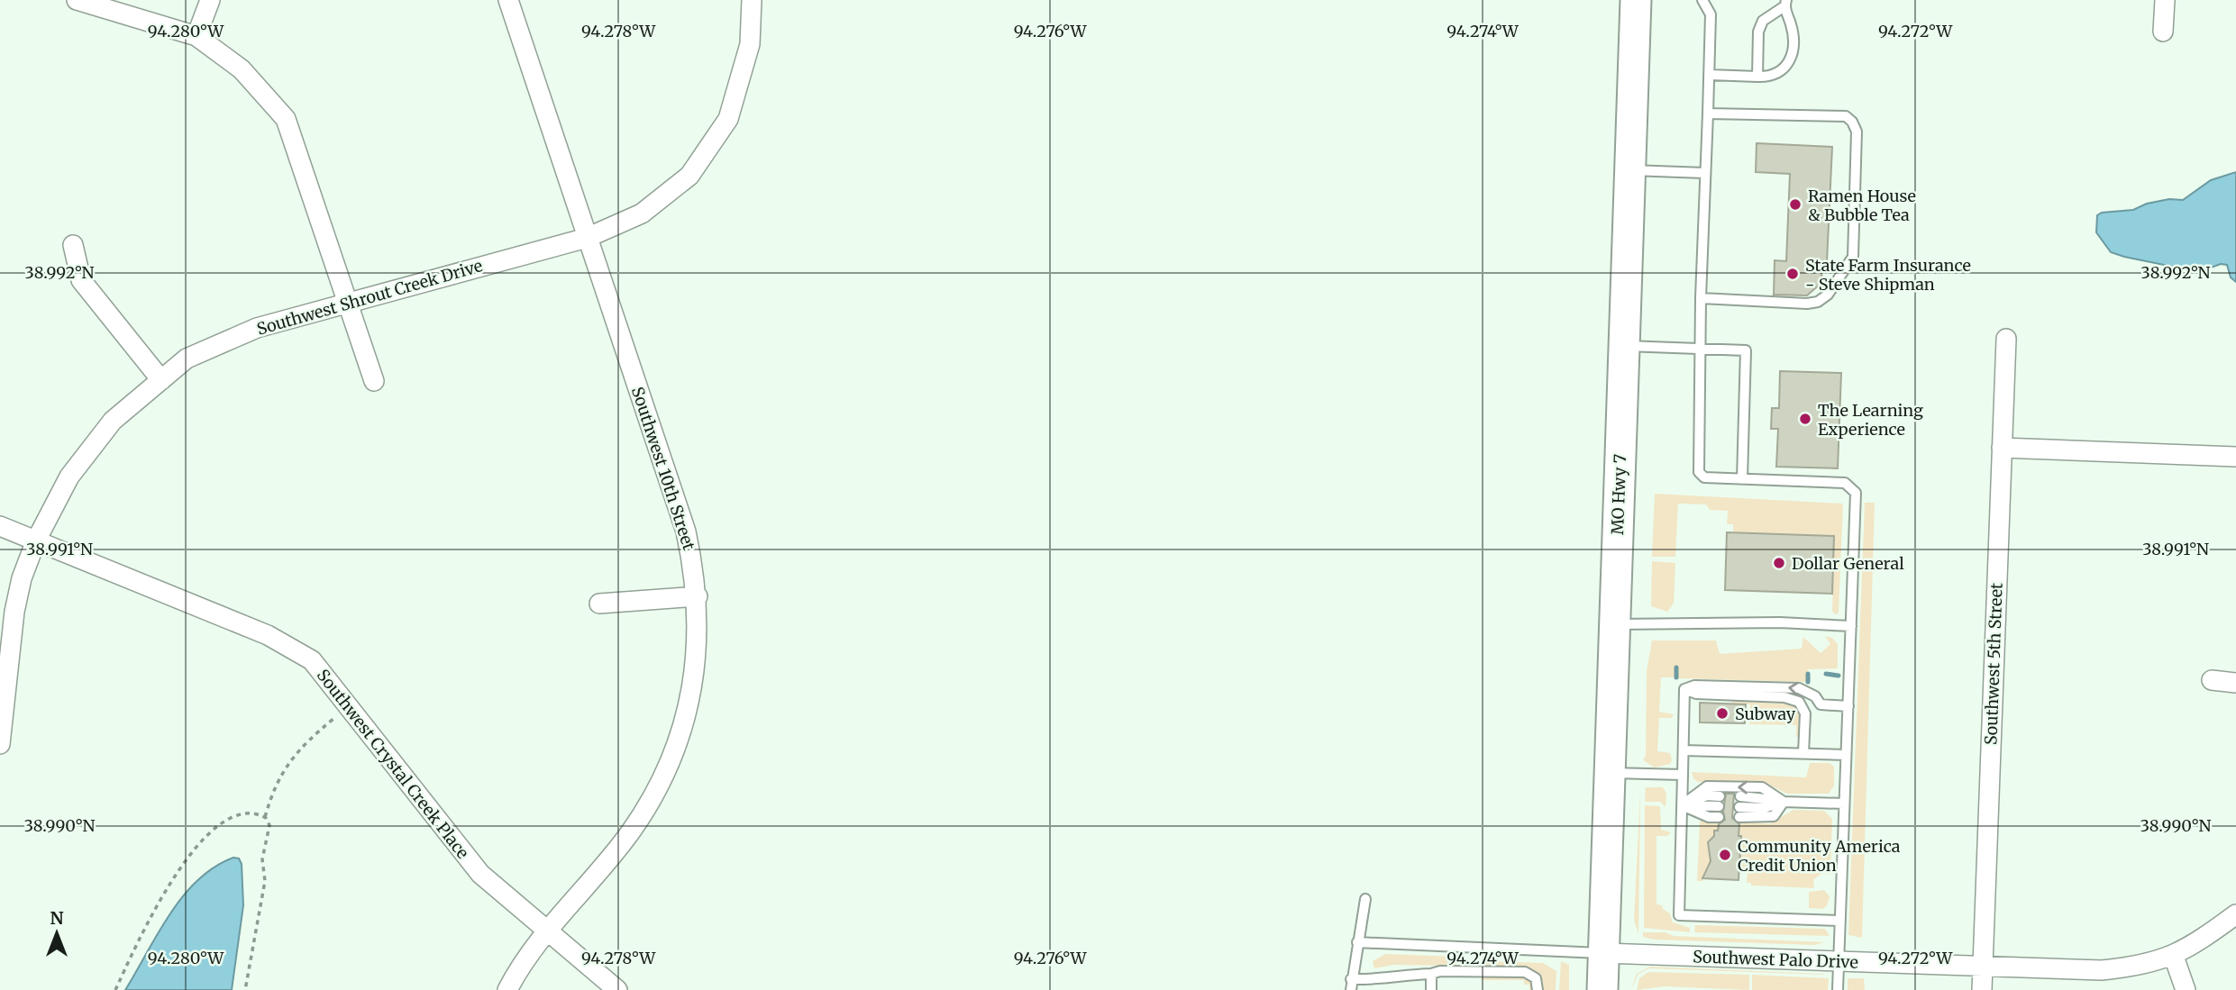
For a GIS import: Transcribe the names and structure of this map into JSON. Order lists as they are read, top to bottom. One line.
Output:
{"streets":{"main road":["MO Hwy 7"],"street":["Southwest Shrout Creek Drive","Southwest 10th Street","Southwest 5th Street","Southwest Crystal Creek Place","Southwest Palo Drive"]},"crossings":[["Southwest Shrout Creek Drive","Southwest 10th Street"],["Southwest Shrout Creek Drive","Southwest Crystal Creek Place"],["Southwest 10th Street","Southwest Crystal Creek Place"],["MO Hwy 7","Southwest Palo Drive"],["Southwest 5th Street","Southwest Palo Drive"]],"places":["Ramen House & Bubble Tea","State Farm Insurance - Steve Shipman","The Learning Experience","Dollar General","Subway","Community America Credit Union"],"north":"top","coordinates":["94.280°W","94.278°W","94.276°W","94.274°W","94.272°W","38.992°N","38.991°N","38.990°N"]}
